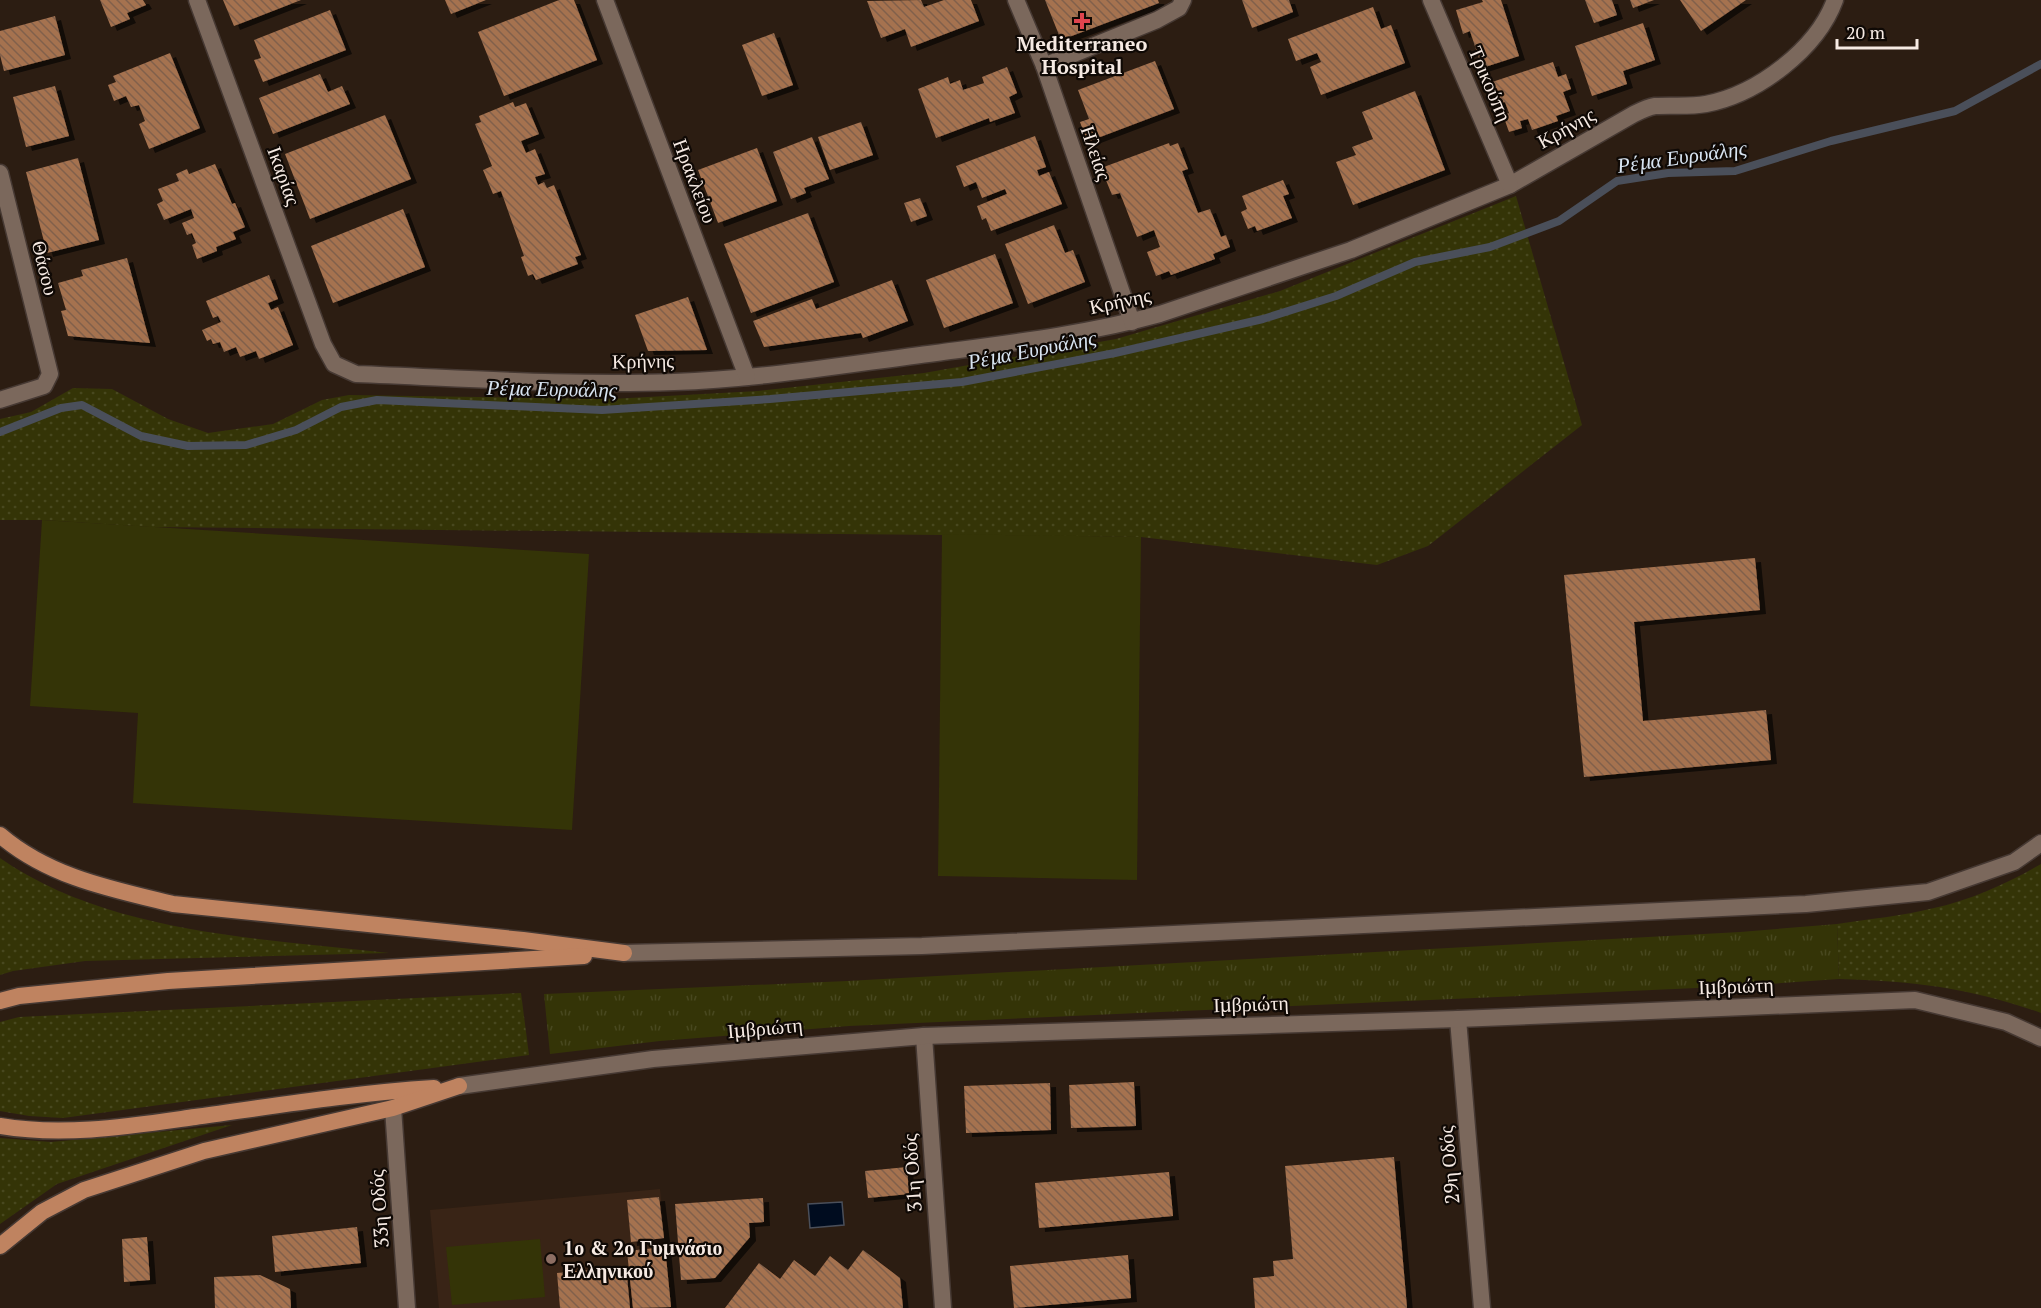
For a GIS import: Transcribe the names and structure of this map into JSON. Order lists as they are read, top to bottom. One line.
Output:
{"streets":{"street":["Τρικούπη","Κρήνης","Ηλείας","Ικαρίας","Ηρακλείου","Θάσου","Ιμβριώτη","29η Οδός","31η Οδός","33η Οδός"]},"crossings":[["Τρικούπη","Κρήνης"],["Κρήνης","Ηλείας"],["Κρήνης","Ικαρίας"],["Κρήνης","Ηρακλείου"],["Ιμβριώτη","29η Οδός"],["Ιμβριώτη","31η Οδός"]],"water":["Ρέμα Ευρυάλης"],"places":{"health":["Mediterraneo Hospital"],"other":["1ο & 2ο Γυμνάσιο Ελληνικού"]},"scale_bar":"20 m"}
